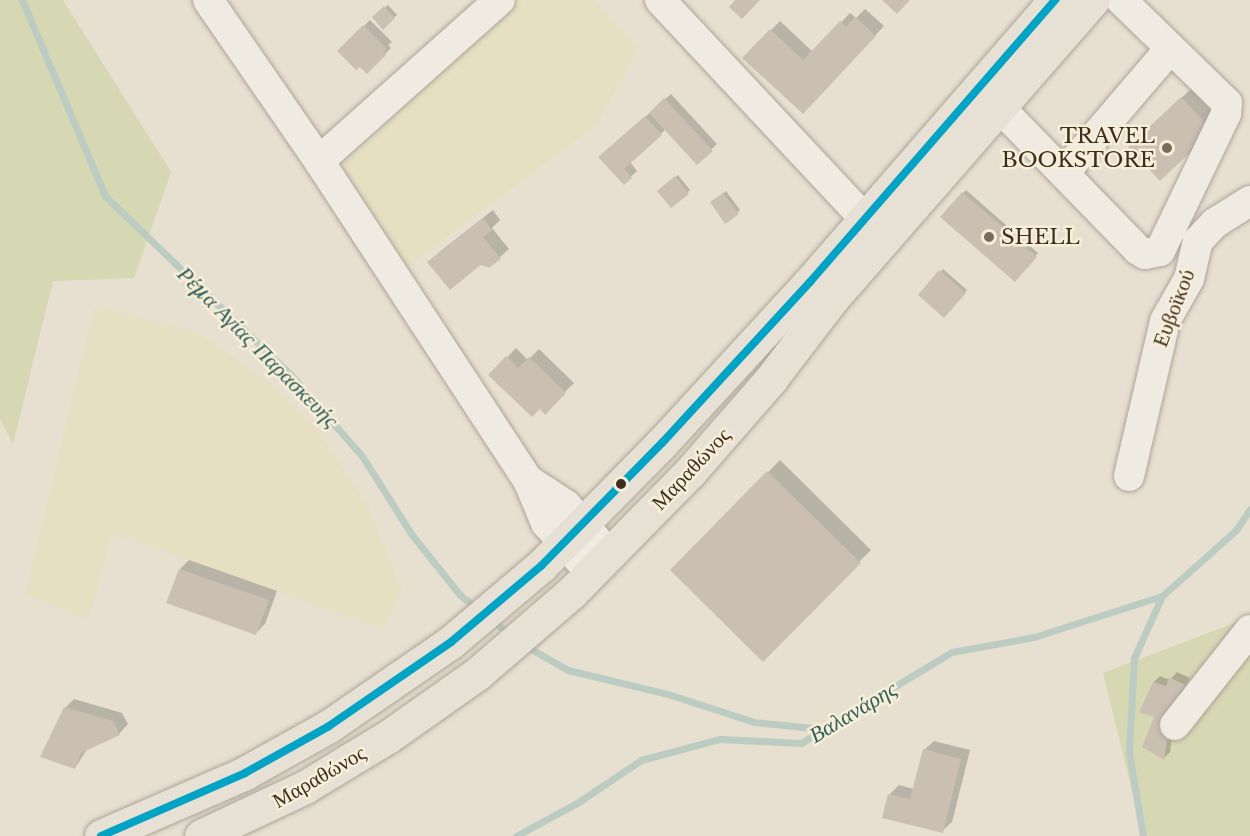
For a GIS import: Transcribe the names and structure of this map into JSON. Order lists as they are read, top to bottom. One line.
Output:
{"streets":{"main road":["Μαραθώνος"],"street":["Ευβοϊκού"]},"water":["Ρέμα Αγίας Παρασκευής","Βαλανάρης"],"places":["TRAVEL BOOKSTORE","SHELL"]}
